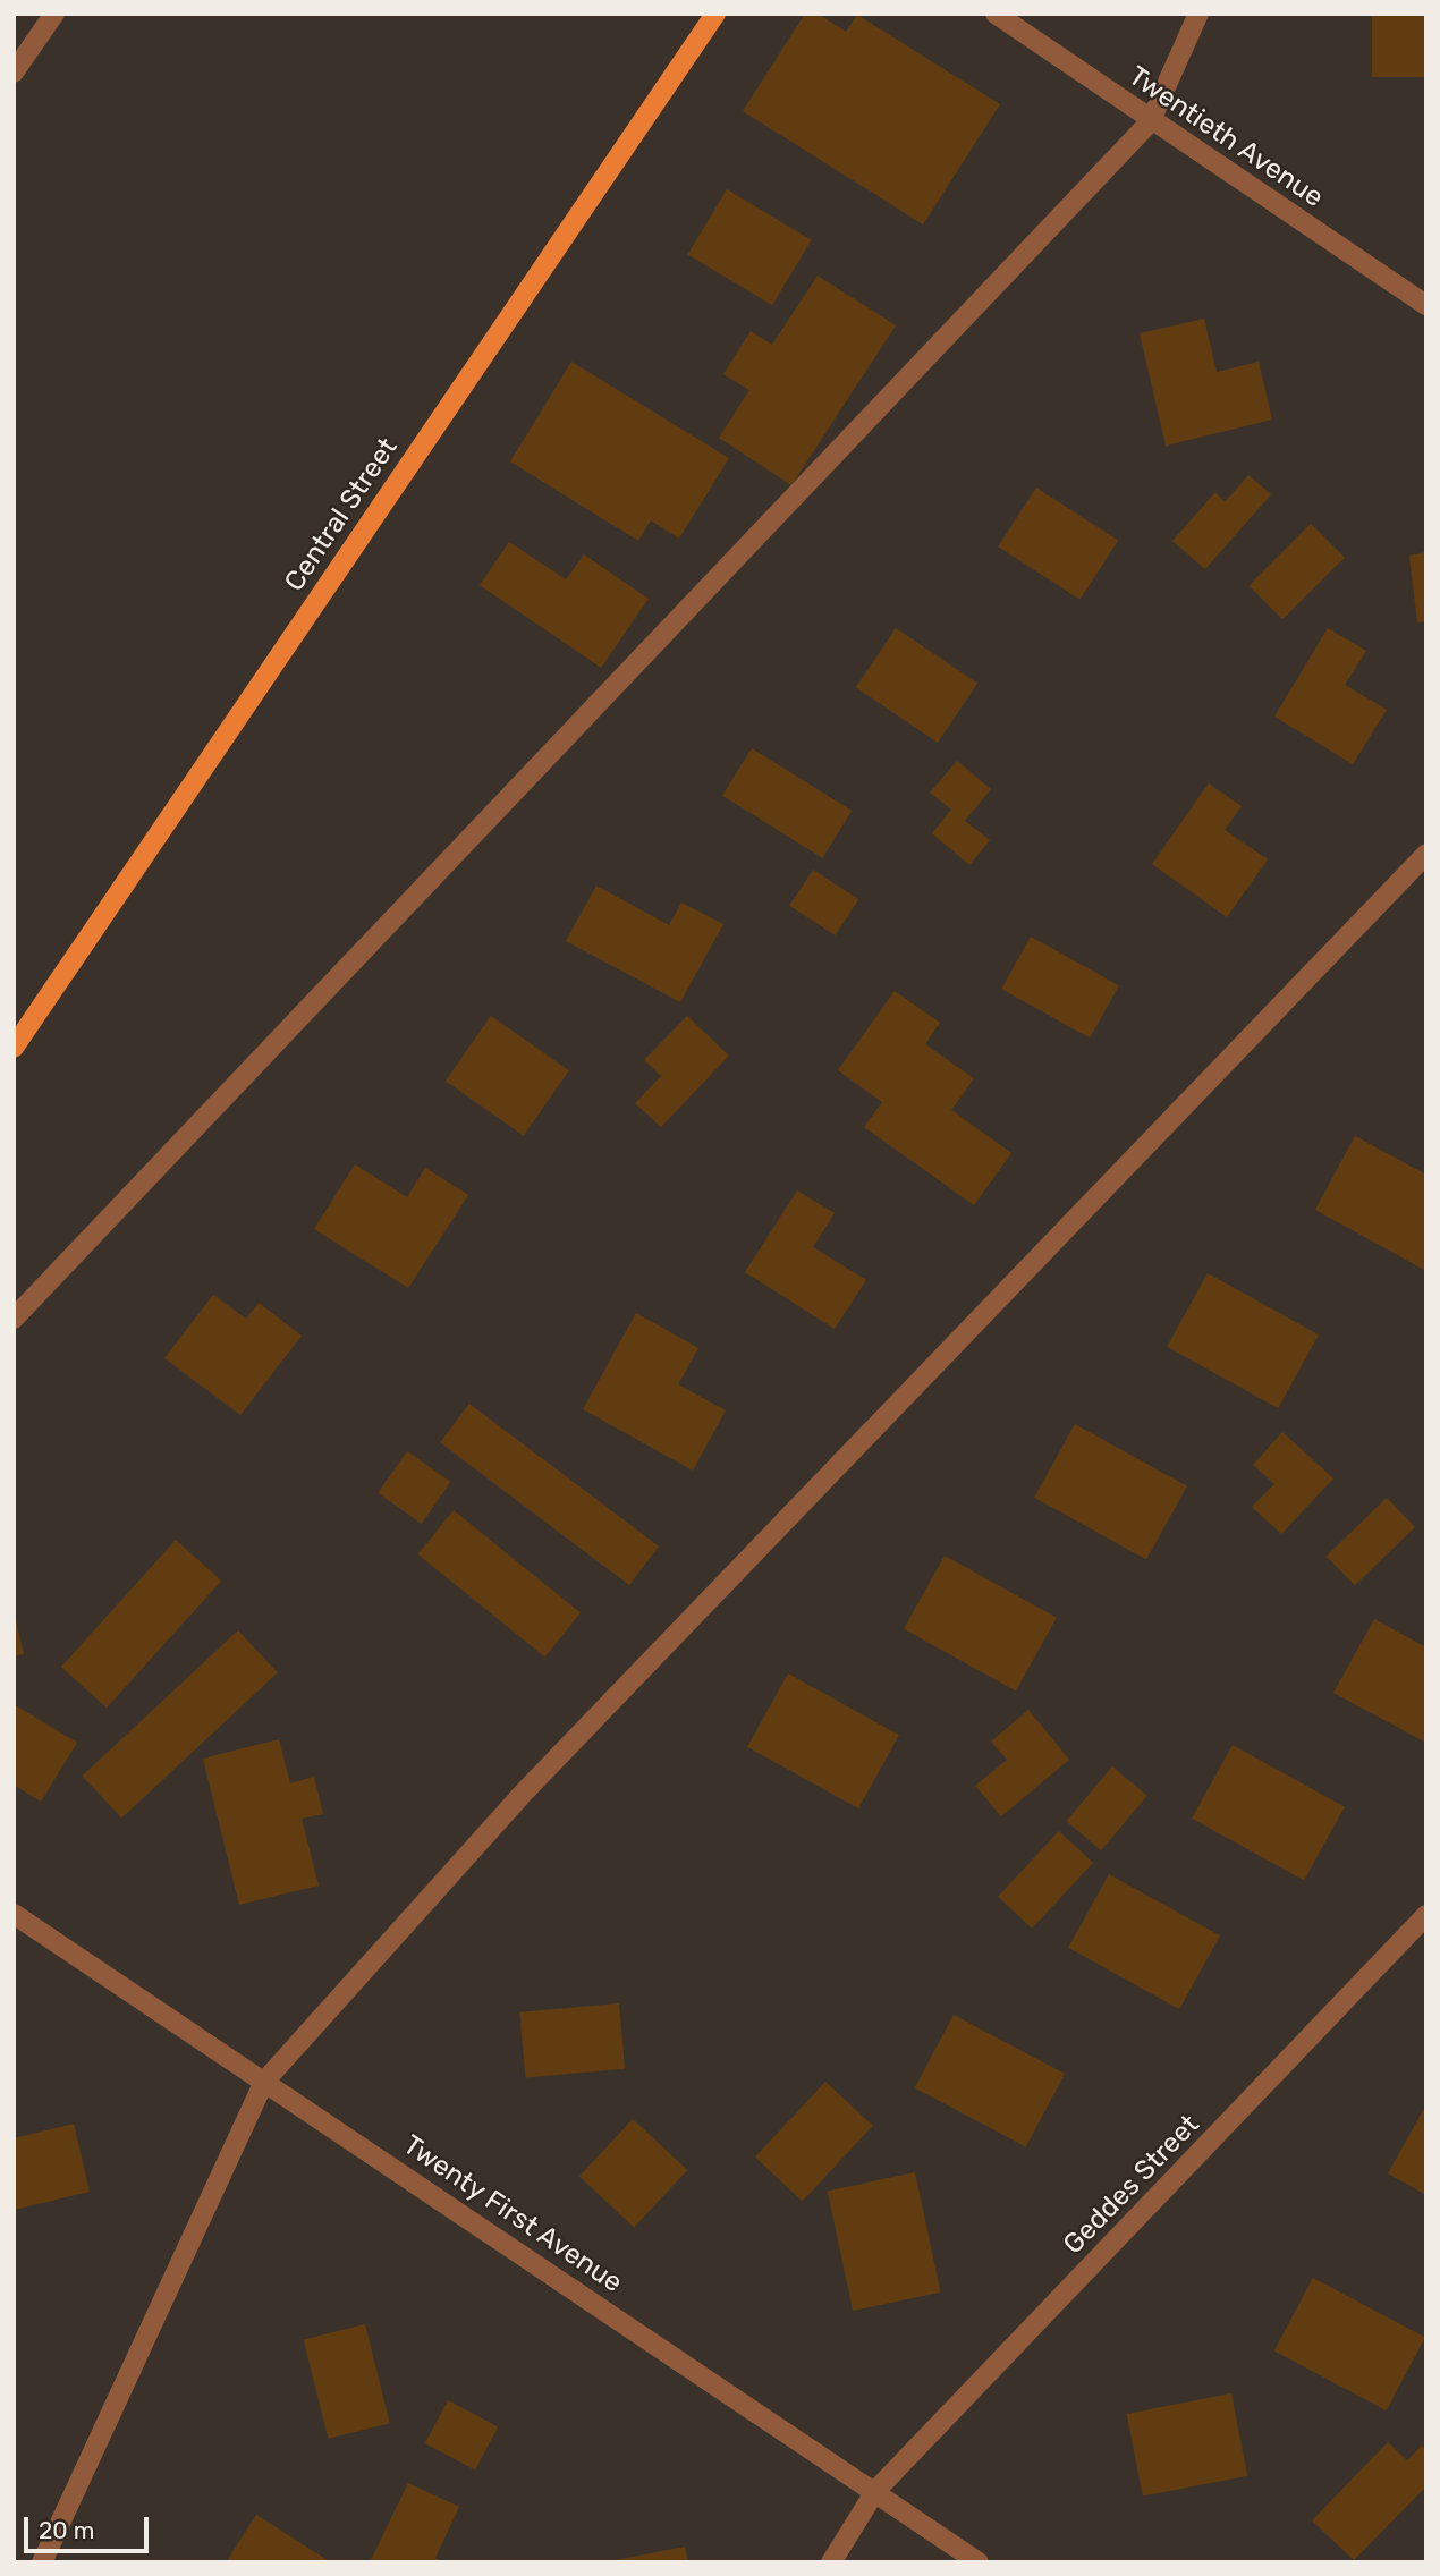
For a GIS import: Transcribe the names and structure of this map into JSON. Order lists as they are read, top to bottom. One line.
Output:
{"streets":{"main road":["Central Street"],"street":["Twentieth Avenue","Geddes Street","Twenty First Avenue"]},"crossings":[["Geddes Street","Twenty First Avenue"]],"scale_bar":"20 m"}
